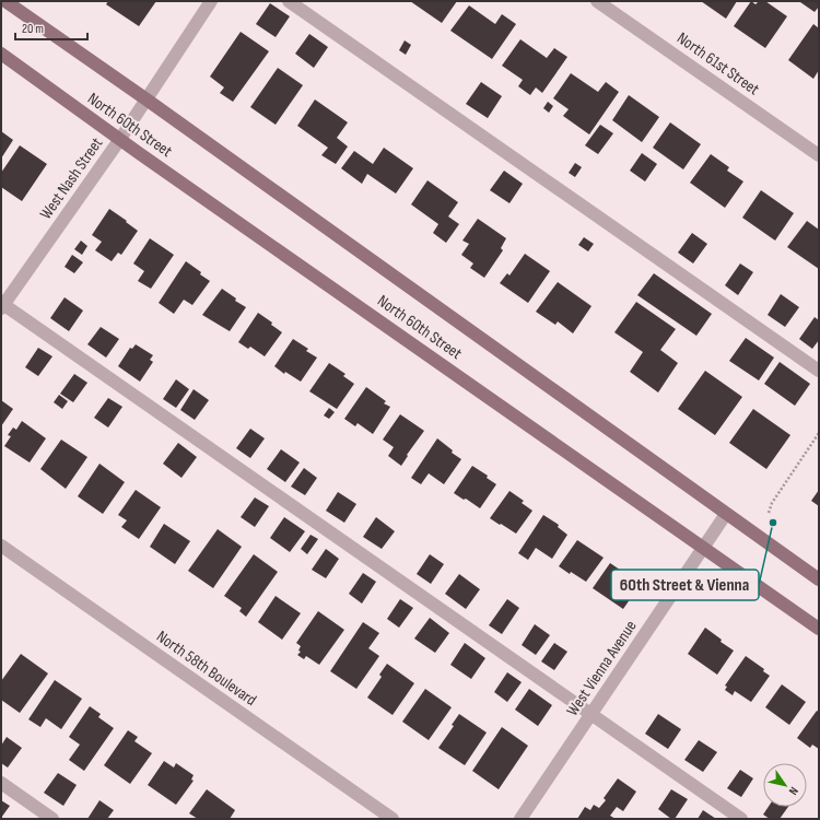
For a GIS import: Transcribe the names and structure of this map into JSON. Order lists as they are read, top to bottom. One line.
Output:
{"streets":{"main road":["North 60th Street"],"street":["North 61st Street","West Nash Street","North 58th Boulevard","West Vienna Avenue"]},"crossings":[["North 60th Street","West Nash Street"],["North 60th Street","West Vienna Avenue"]],"places":["60th Street & Vienna"],"scale_bar":"20 m","north":"bottom right"}
